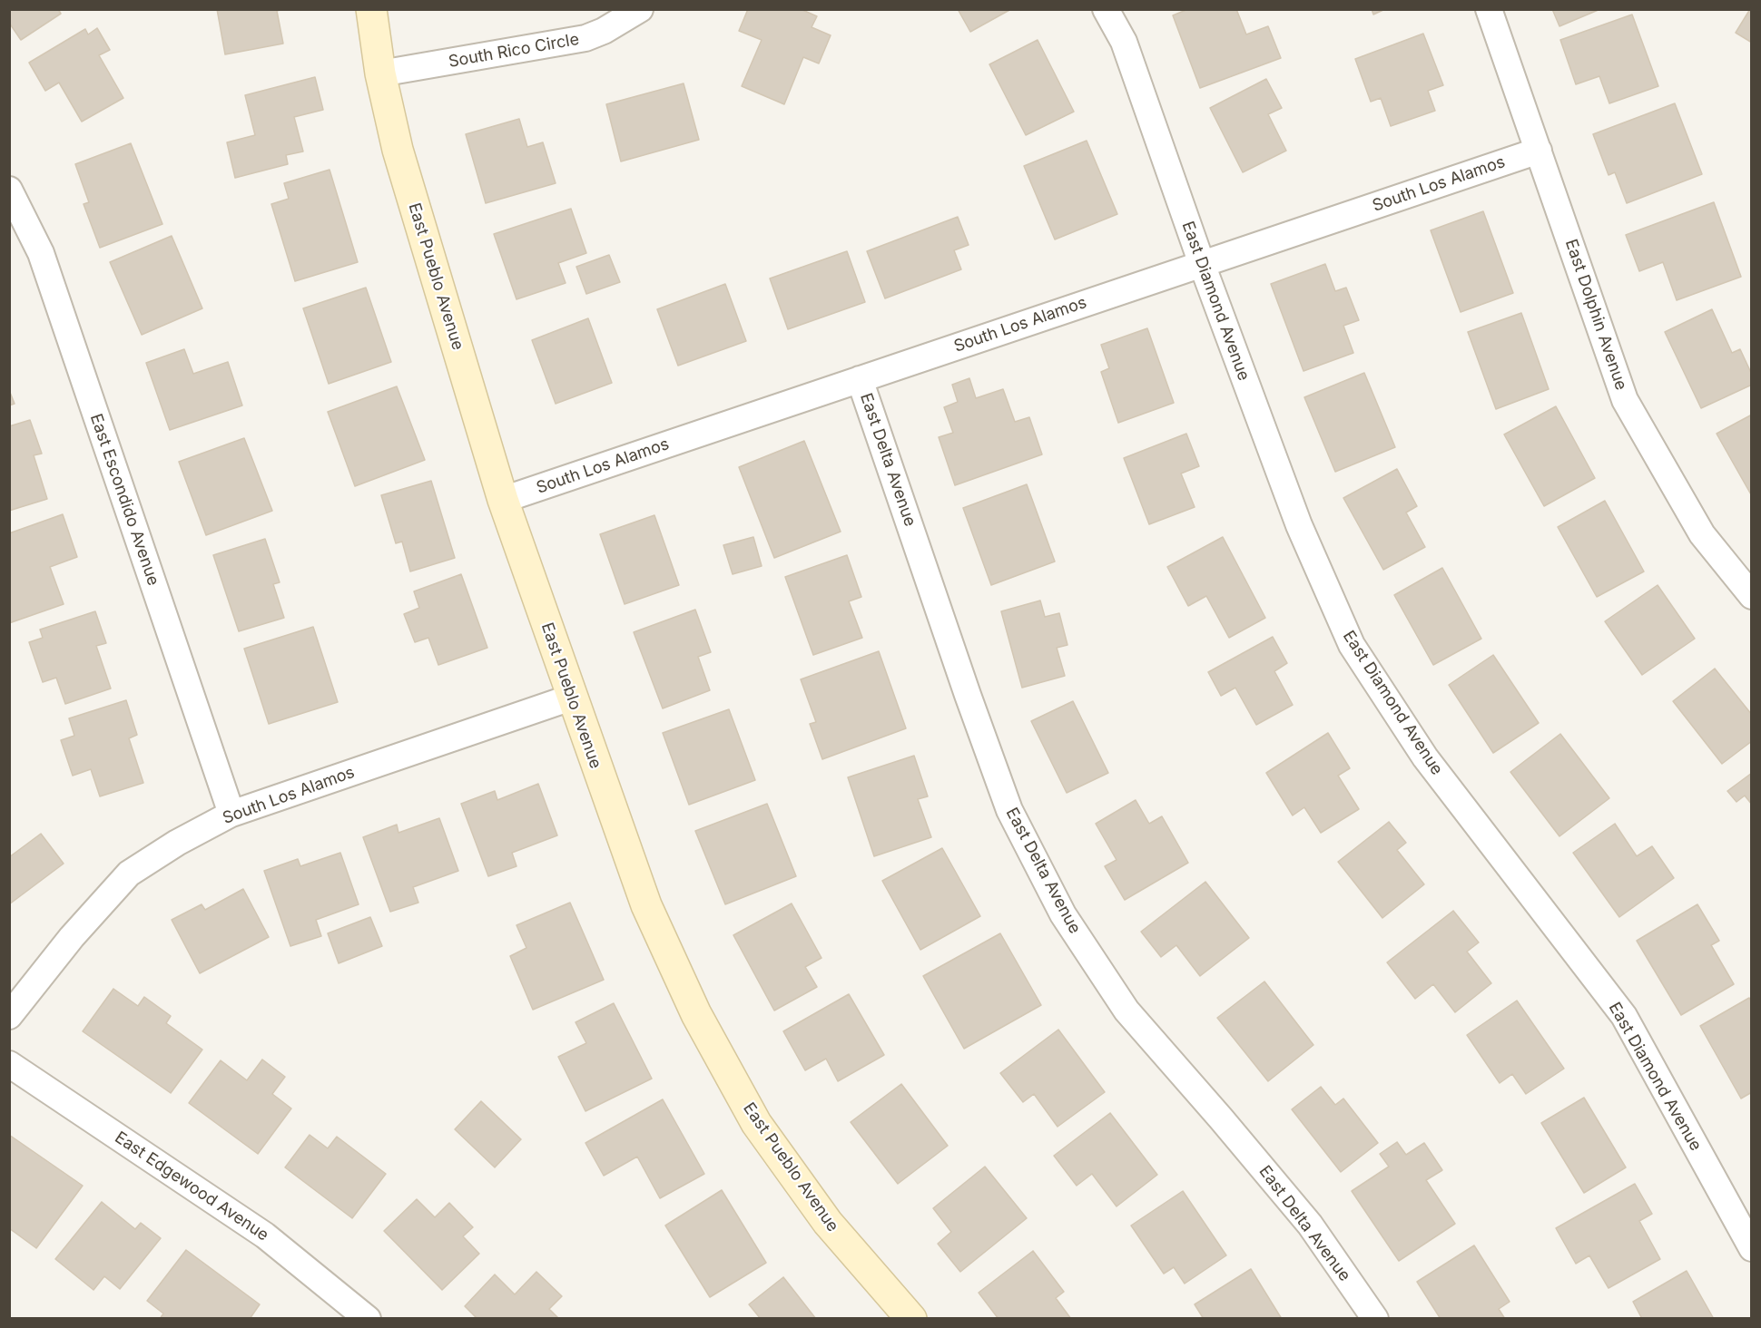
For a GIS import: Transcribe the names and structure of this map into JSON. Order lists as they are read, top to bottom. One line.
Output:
{"streets":{"street":["South Rico Circle","South Los Alamos","East Pueblo Avenue","East Diamond Avenue","East Dolphin Avenue","East Delta Avenue","East Escondido Avenue","East Edgewood Avenue"]},"crossings":[["South Rico Circle","East Pueblo Avenue"],["South Los Alamos","East Pueblo Avenue"],["South Los Alamos","East Diamond Avenue"],["South Los Alamos","East Dolphin Avenue"],["South Los Alamos","East Delta Avenue"],["South Los Alamos","East Escondido Avenue"]]}
